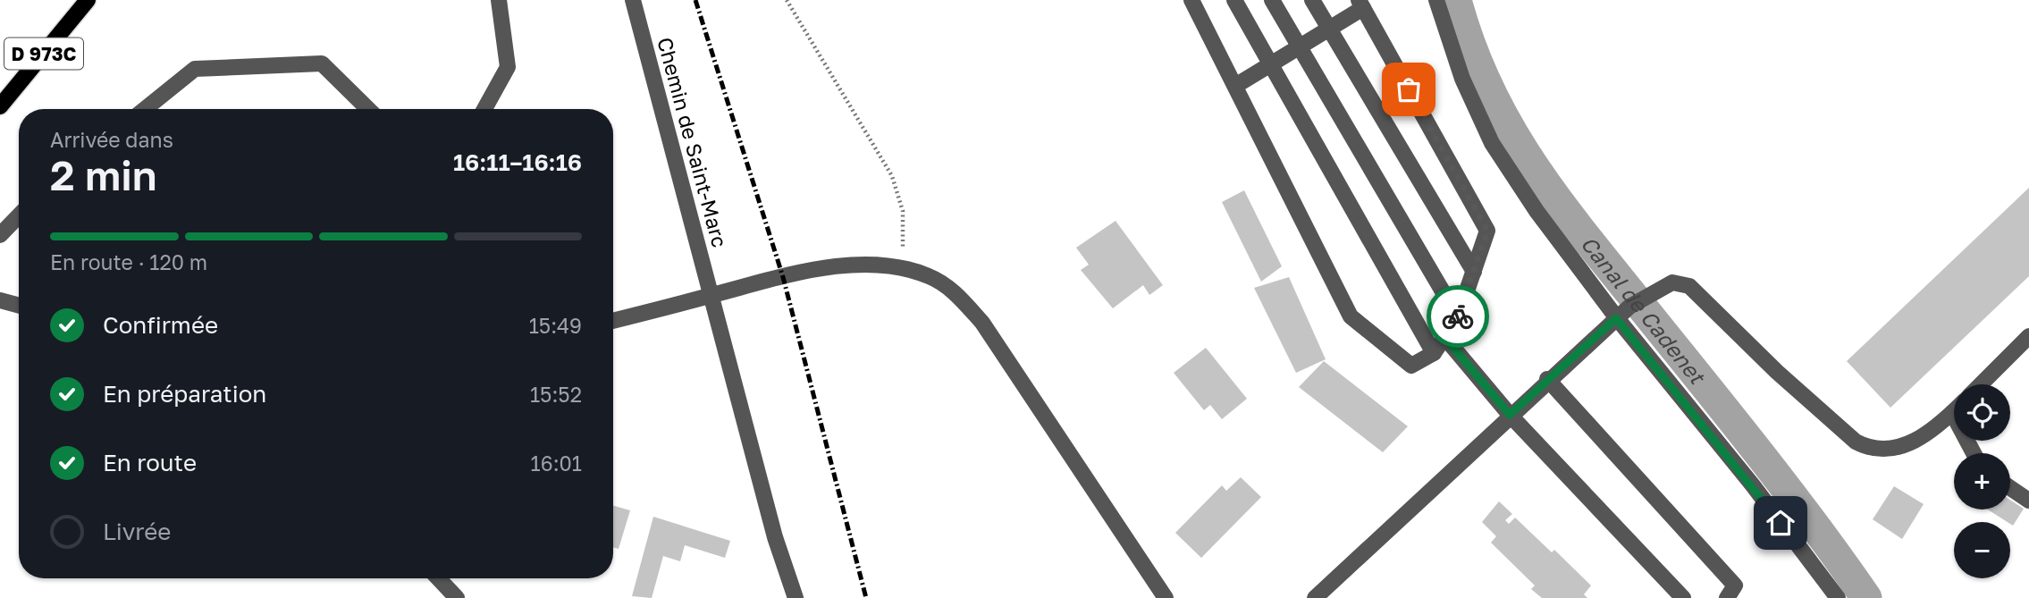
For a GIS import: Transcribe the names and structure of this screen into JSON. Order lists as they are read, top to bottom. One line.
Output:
{"streets":{"main road":["D 973C"],"street":["Chemin de Saint-Marc"]},"water":["Canal de Cadenet"],"page":{"heading":["2 min","Arrivée dans","16:11–16:16"],"bar":"En route · 120 m","list":[["Confirmée","15:49"],["En préparation","15:52"],["En route","16:01"],"Livrée"],"map_buttons":["+","−"]}}
